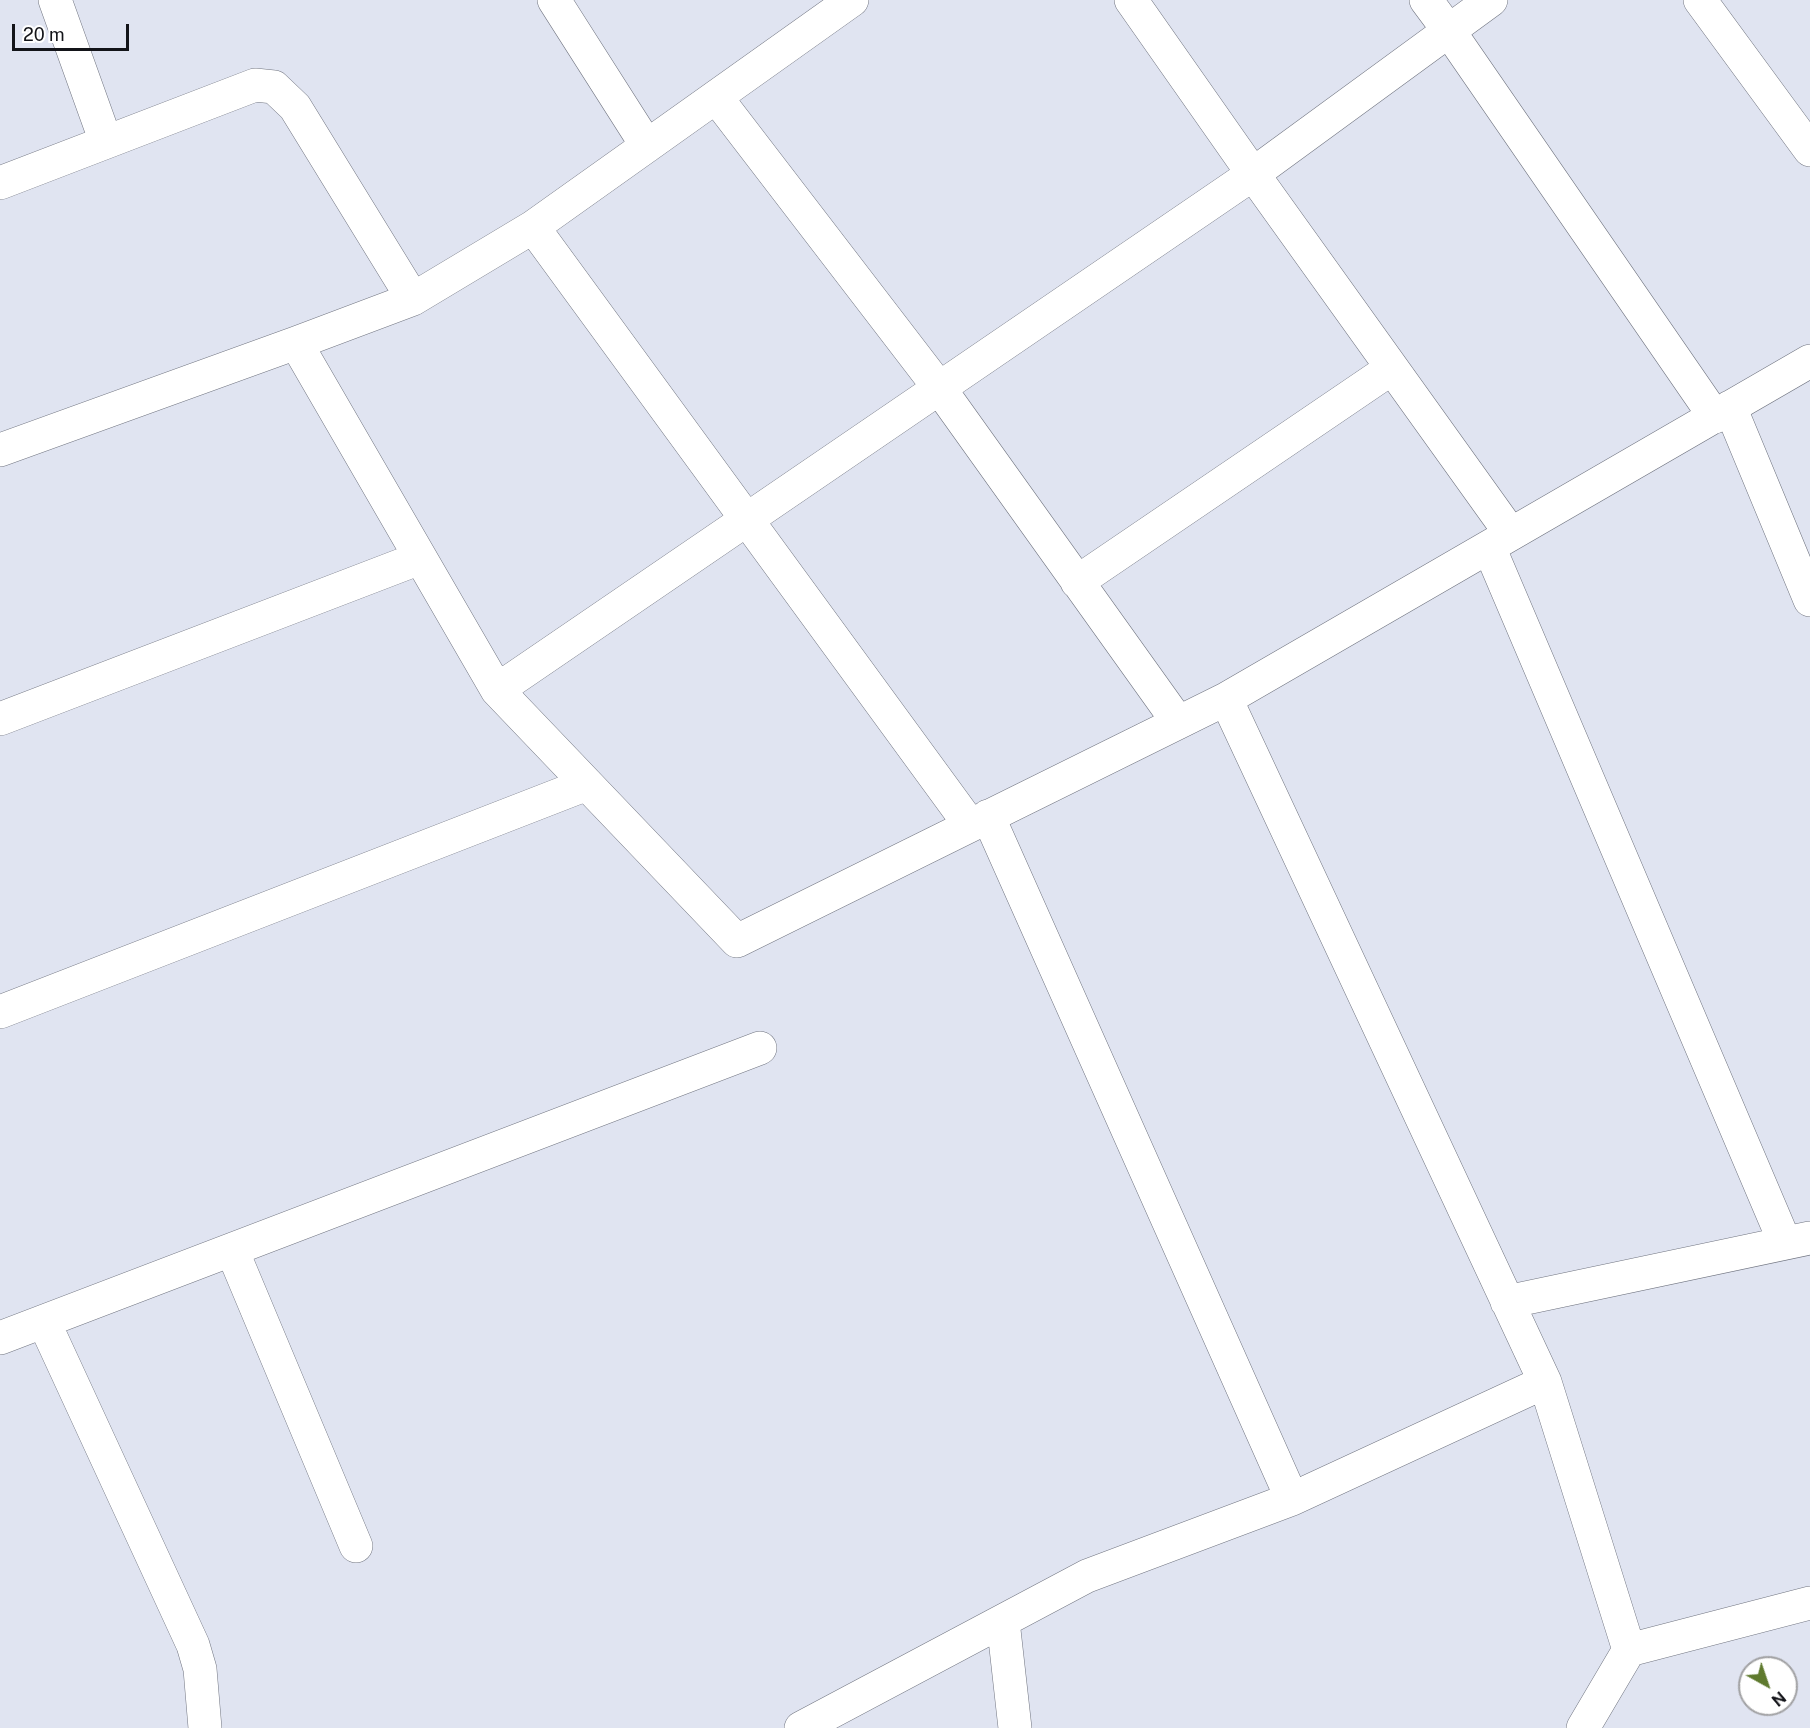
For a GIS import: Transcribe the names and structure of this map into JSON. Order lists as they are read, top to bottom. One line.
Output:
{"scale_bar":"20 m","north":"bottom right"}
